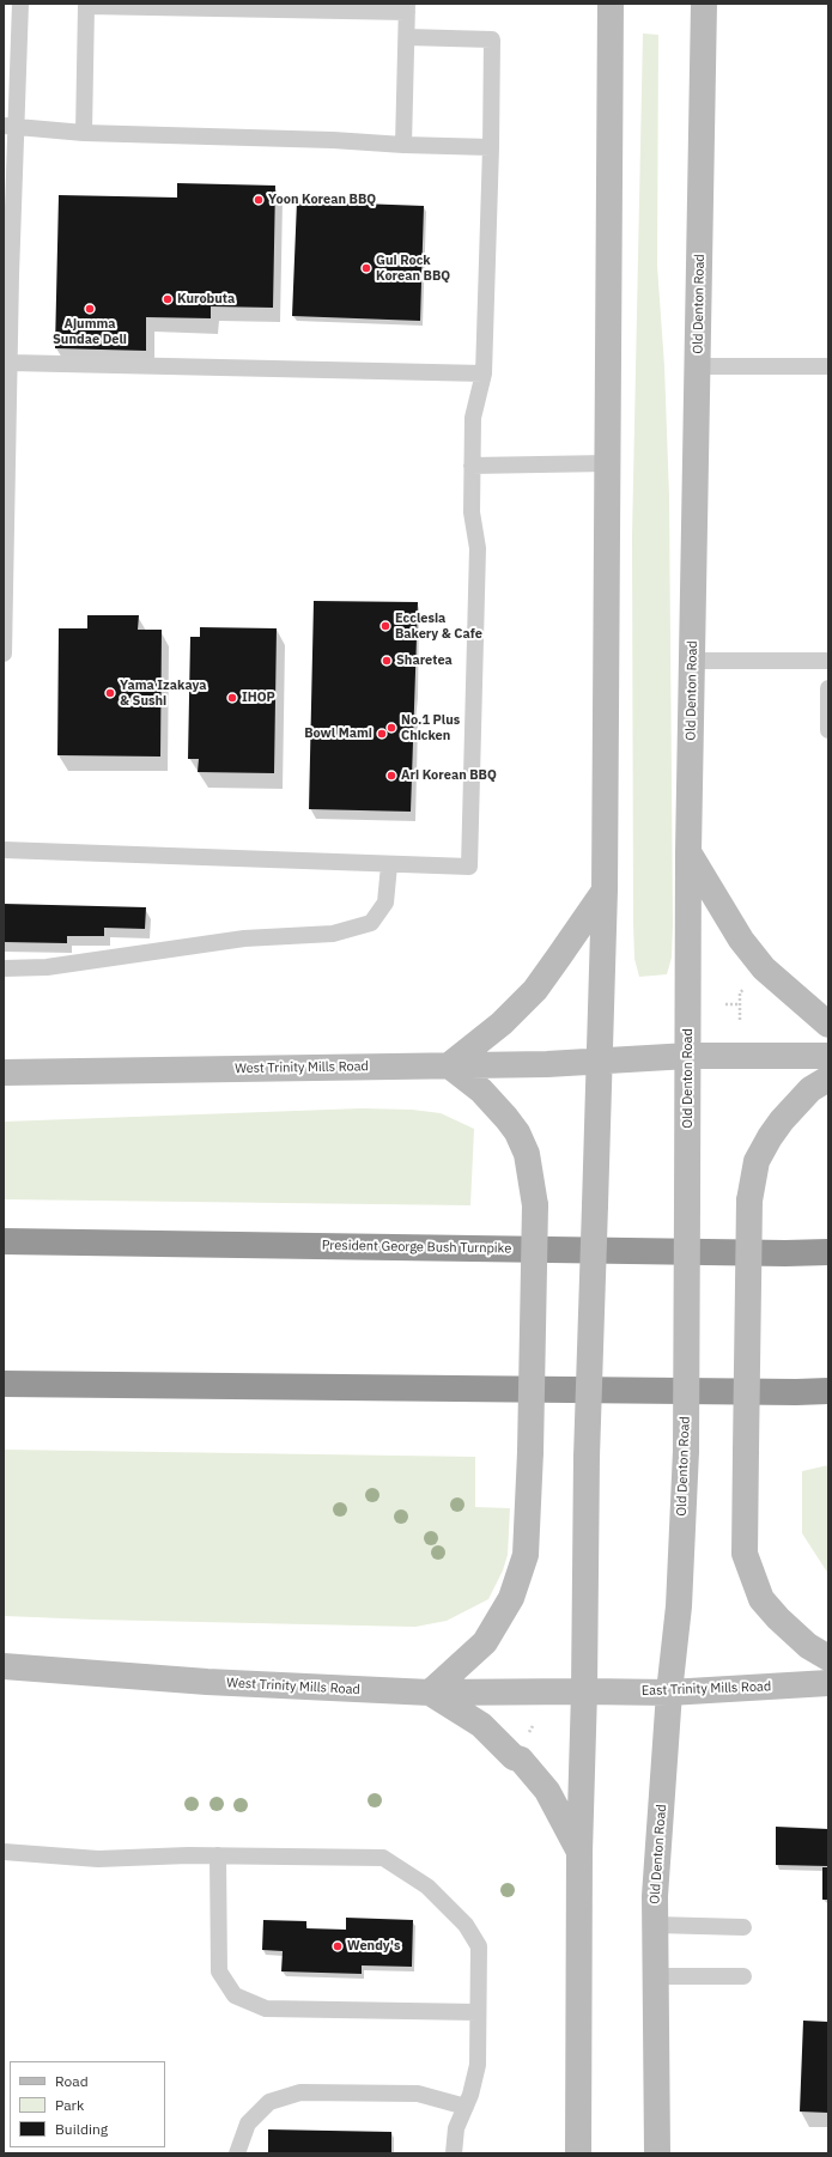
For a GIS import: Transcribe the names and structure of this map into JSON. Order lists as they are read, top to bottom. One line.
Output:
{"streets":{"highway":["President George Bush Turnpike"],"main road":["Old Denton Road","West Trinity Mills Road","East Trinity Mills Road"]},"crossings":[["Old Denton Road","East Trinity Mills Road"],["West Trinity Mills Road","East Trinity Mills Road"]],"places":["Yoon Korean BBQ","Gui Rock Korean BBQ","Kurobuta","Ajumma Sundae Deli","Ecclesia Bakery & Cafe","Sharetea","Yama Izakaya & Sushi","IHOP","No.1 Plus Chicken","Bowl Mami","Ari Korean BBQ","Wendy's"],"legend":["Road","Park","Building"]}
